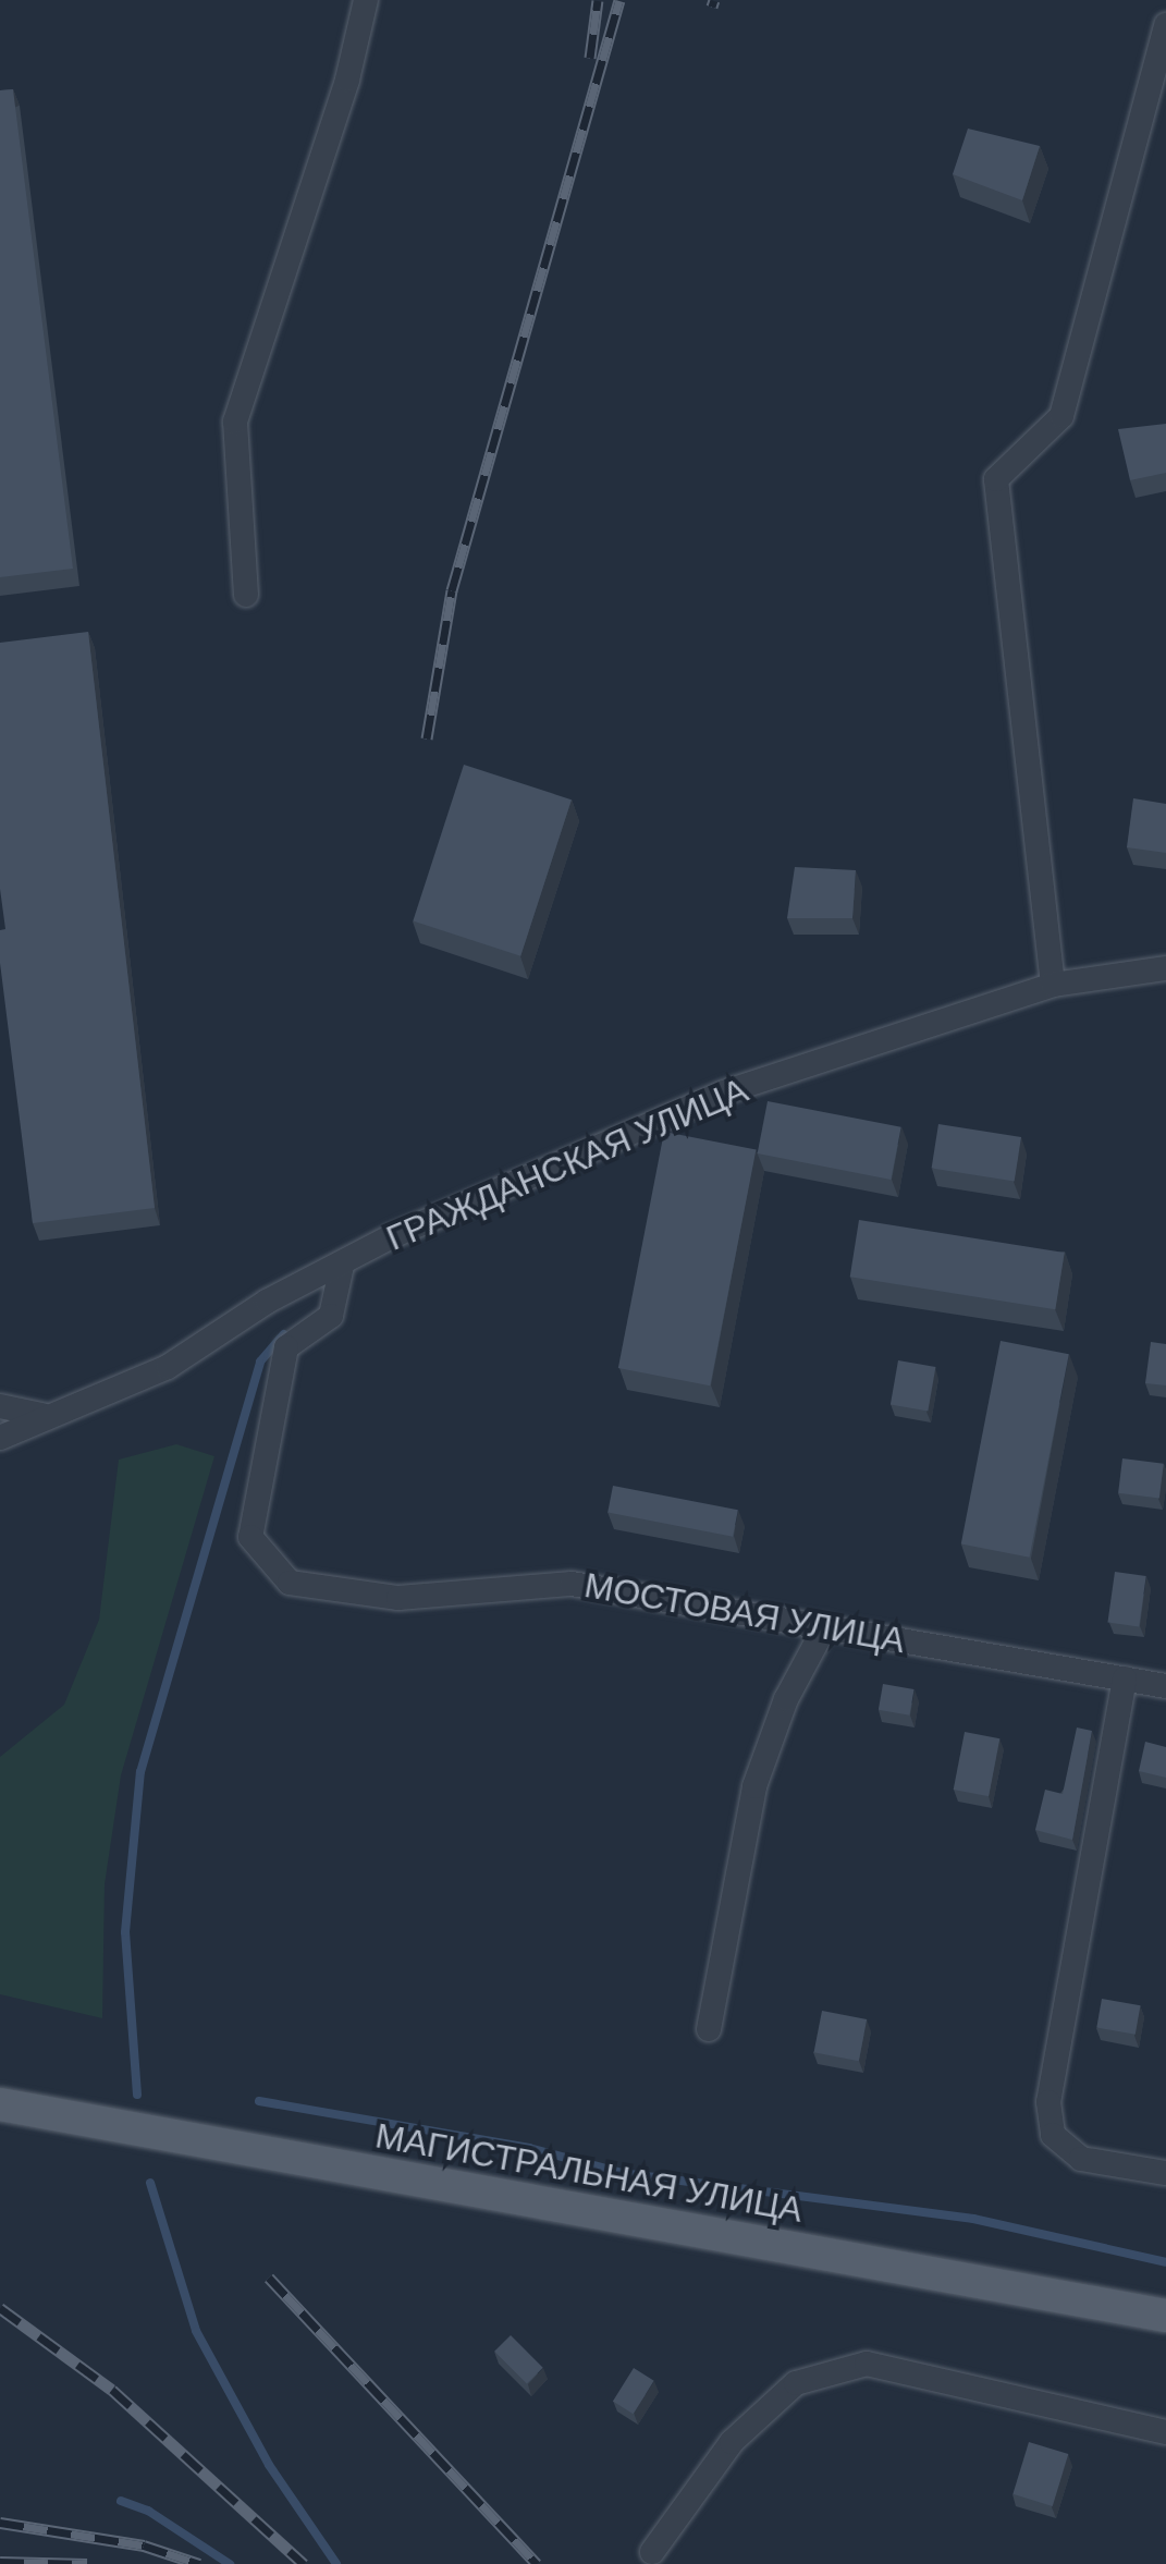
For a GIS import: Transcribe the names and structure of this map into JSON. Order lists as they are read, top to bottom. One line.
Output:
{"streets":{"main road":["МАГИСТРАЛЬНАЯ УЛИЦА"],"street":["ГРАЖДАНСКАЯ УЛИЦА","МОСТОВАЯ УЛИЦА"]},"crossings":[["ГРАЖДАНСКАЯ УЛИЦА","МОСТОВАЯ УЛИЦА"]]}
